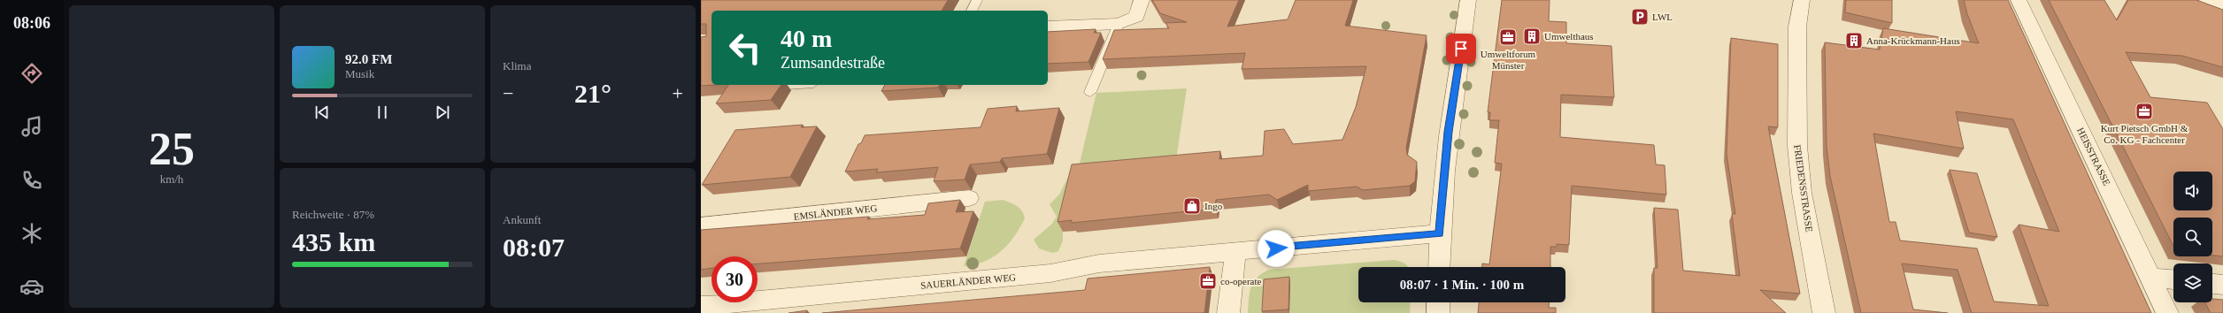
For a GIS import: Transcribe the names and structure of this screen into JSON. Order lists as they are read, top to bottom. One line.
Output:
{"streets":{"street":["HEISSTRASSE","FRIEDENSSTRASSE","EMSLÄNDER WEG","SAUERLÄNDER WEG"]},"places":{"parking":["LWL"],"building":["Umwelthaus","Anna-Krückmann-Haus"],"office":["Umweltforum Münster","Kurt Pietsch GmbH & Co. KG - Fachcenter","co-operate"],"shop":["Ingo"]},"page":{"tabs":"08:06","tile":[["25","km/h"],"Klima",["Reichweite · 87%","435 km"],["Ankunft","08:07"]],"turn":["40 m","Zumsandestraße"],"song":["92.0 FM","Musik"],"heat":["−","21°","+"],"limit":"30","trip":"08:07 · 1 Min. · 100 m"}}
